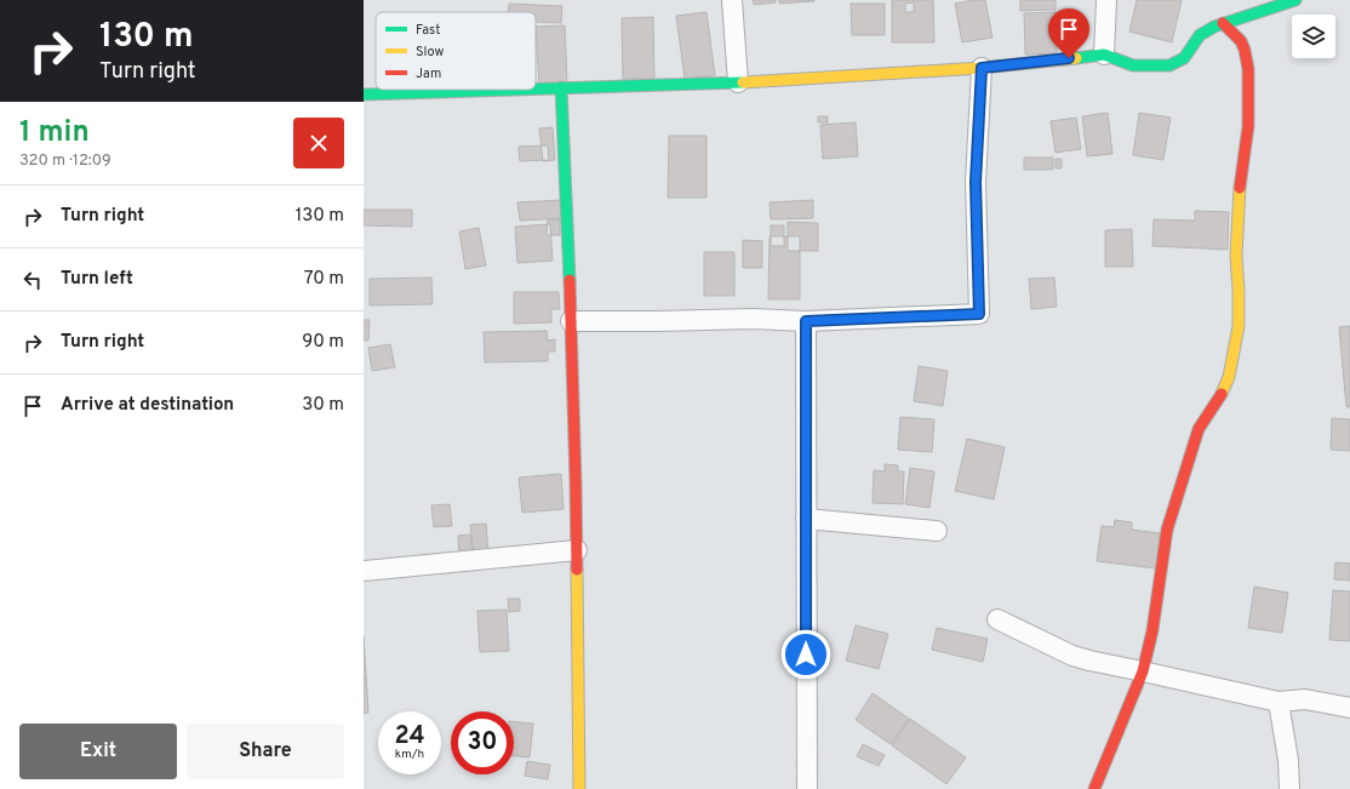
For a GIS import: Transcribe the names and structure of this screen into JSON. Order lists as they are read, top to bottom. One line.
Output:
{"legend":["Fast","Slow","Jam"],"page":{"turn":["130 m","Turn right"],"heading":["1 min","320 m · 12:09"],"list":[{"name":"Turn right","value":"130 m"},{"name":"Turn left","value":"70 m"},{"name":"Turn right","value":"90 m"},{"name":"Arrive at destination","value":"30 m"}],"speed":"24 km/h","limit":"30","buttons":["Exit","Share"]}}
